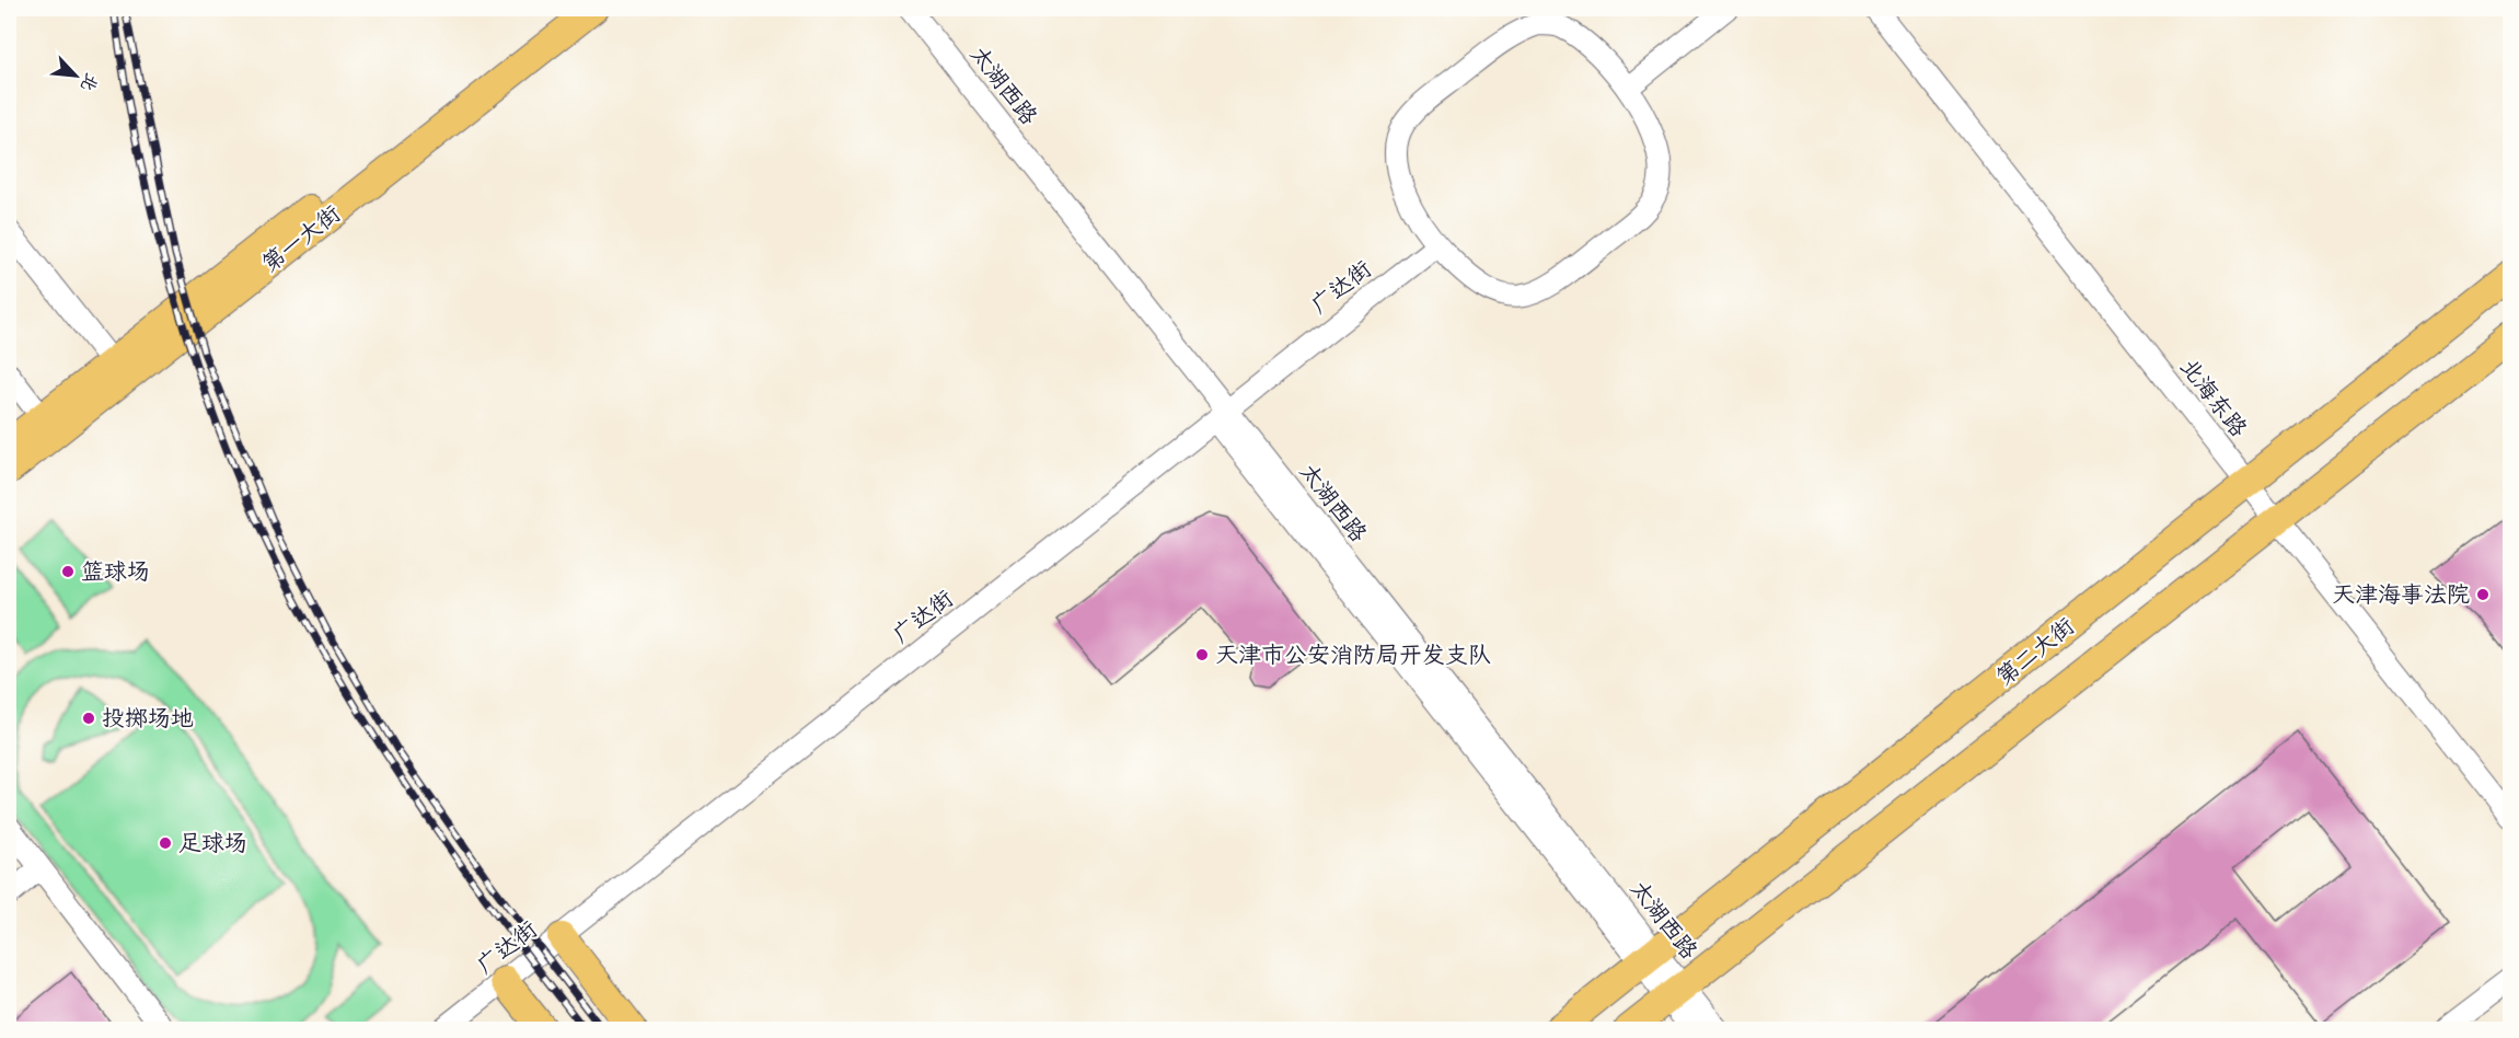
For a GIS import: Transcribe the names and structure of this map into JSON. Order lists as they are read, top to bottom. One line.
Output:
{"streets":{"main road":["第一大街","第二大街"],"street":["太湖西路","广达街","北海东路"]},"crossings":[["太湖西路","广达街"],["太湖西路","第二大街"],["北海东路","第二大街"]],"places":["篮球场","天津海事法院","天津市公安消防局开发支队","投掷场地","足球场"],"north":"bottom right"}
